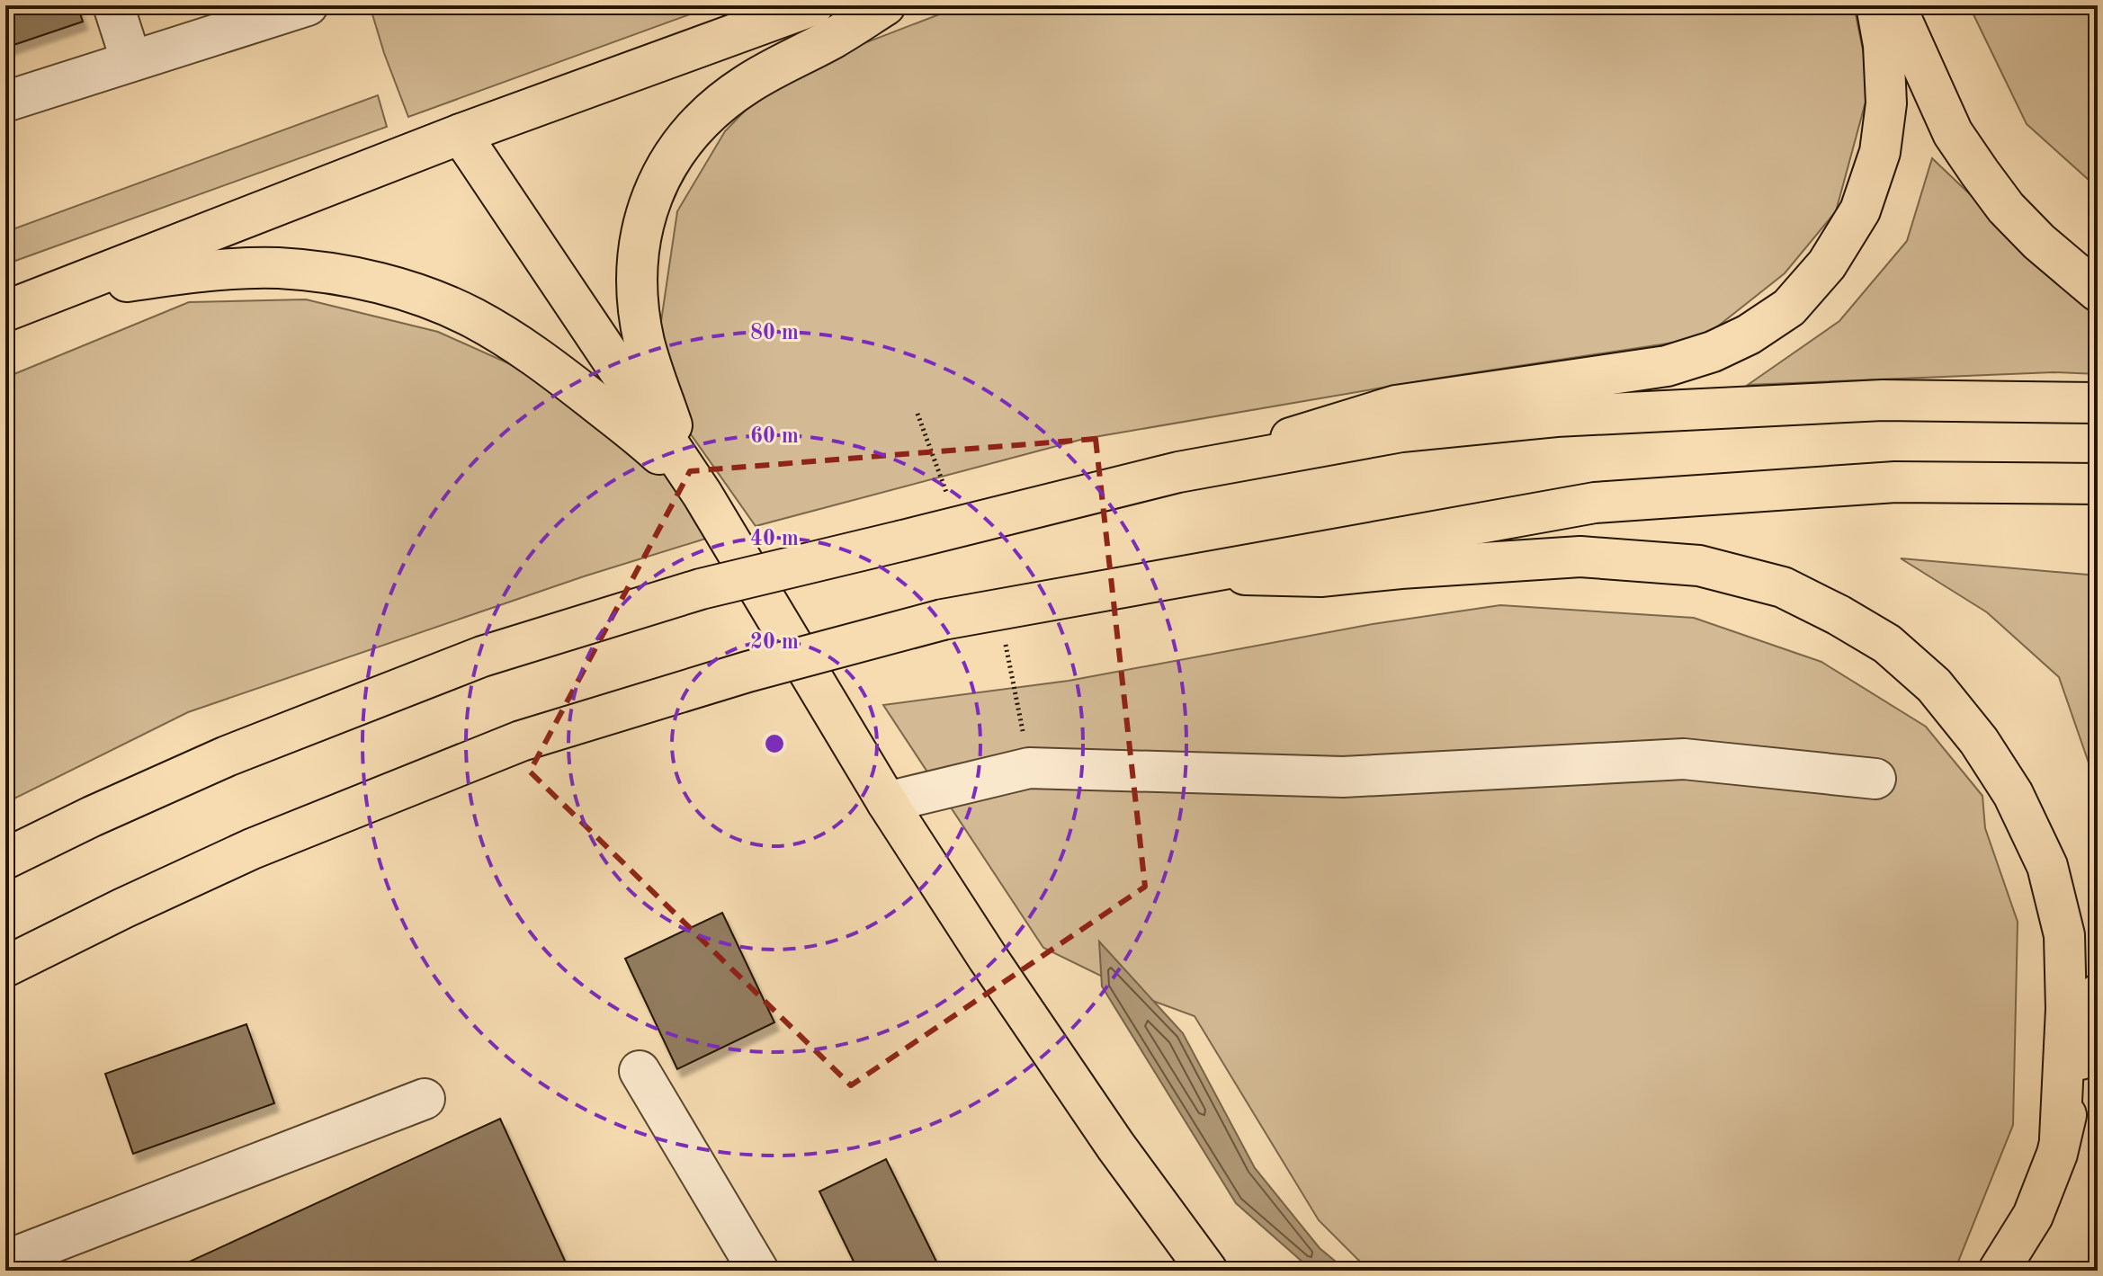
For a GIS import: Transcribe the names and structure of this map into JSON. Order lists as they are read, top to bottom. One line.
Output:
{"rings":["80 m","60 m","40 m","20 m"]}
